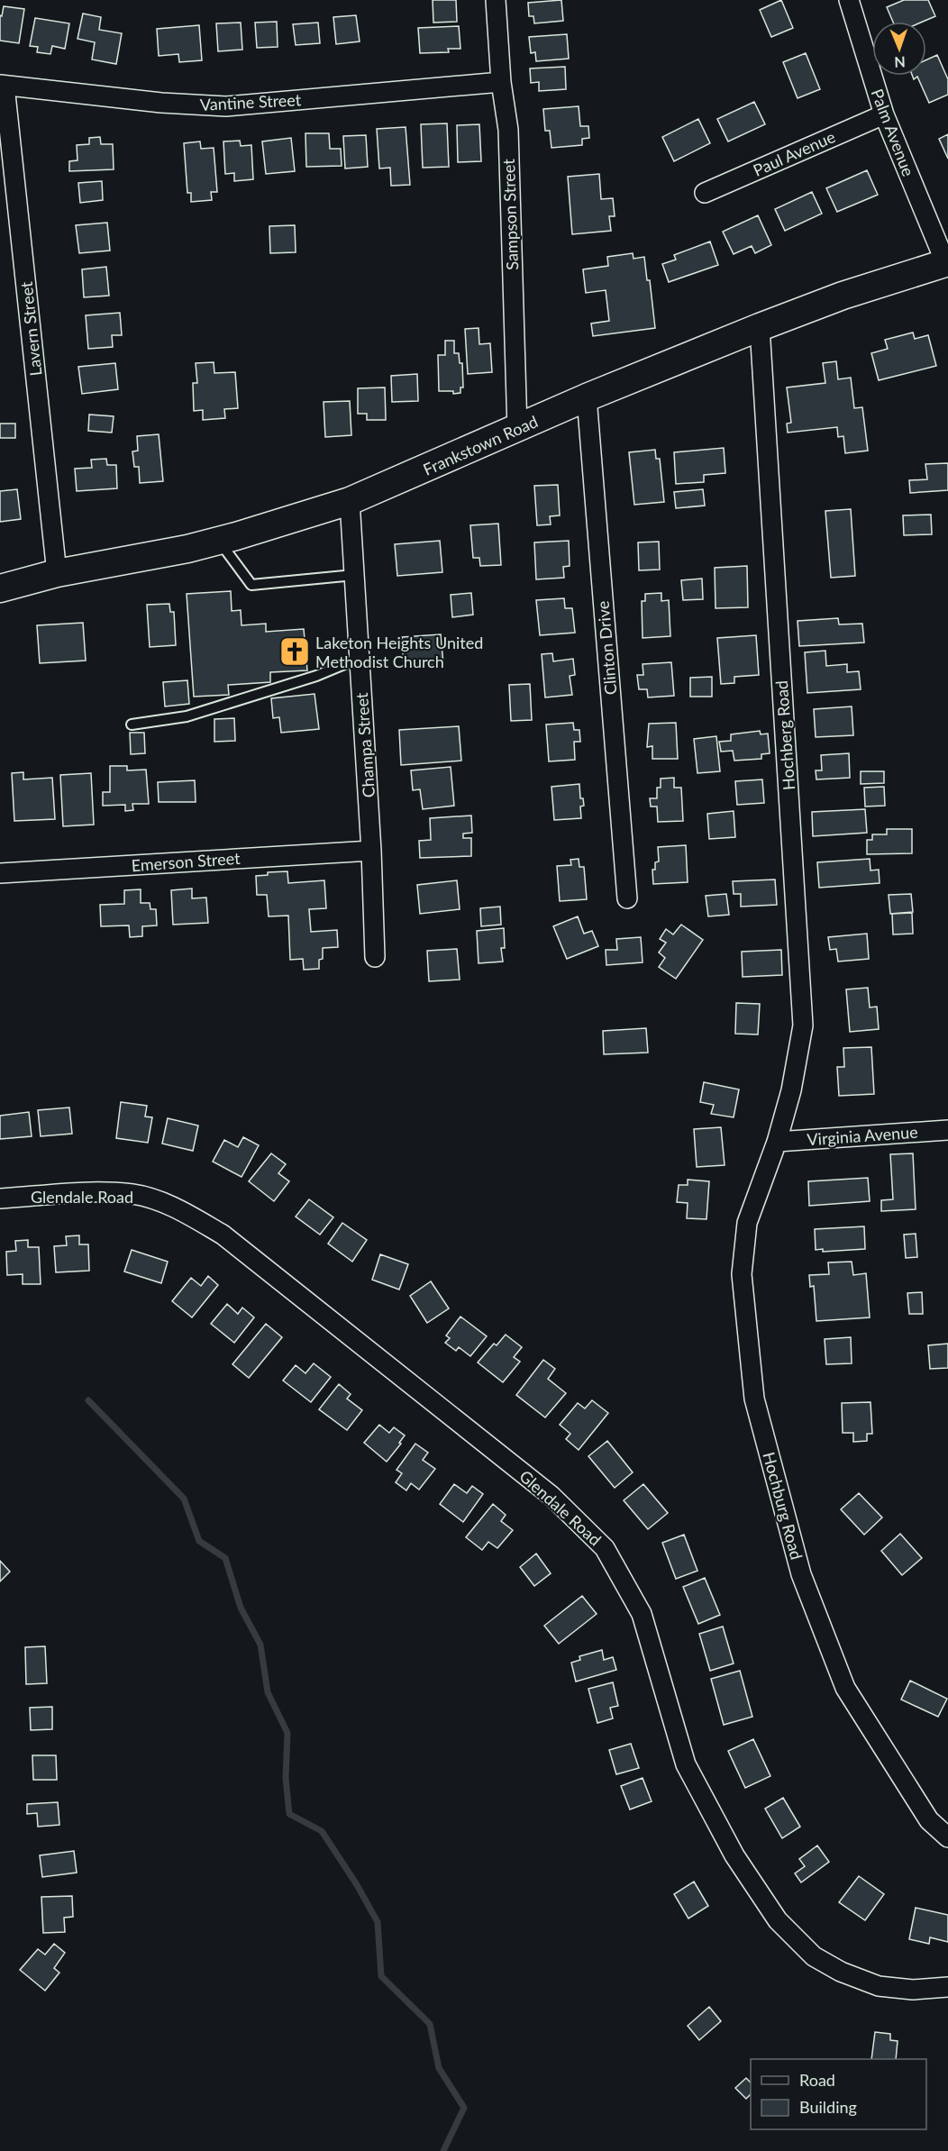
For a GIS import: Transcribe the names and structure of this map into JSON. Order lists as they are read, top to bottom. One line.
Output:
{"streets":{"main road":["Frankstown Road"],"street":["Vantine Street","Palm Avenue","Paul Avenue","Sampson Street","Lavern Street","Clinton Drive","Hochberg Road","Champa Street","Emerson Street","Virginia Avenue","Glendale Road","Hochburg Road"]},"crossings":[["Vantine Street","Sampson Street"],["Vantine Street","Lavern Street"],["Palm Avenue","Paul Avenue"],["Palm Avenue","Frankstown Road"],["Sampson Street","Frankstown Road"],["Lavern Street","Frankstown Road"],["Frankstown Road","Clinton Drive"],["Frankstown Road","Hochberg Road"],["Frankstown Road","Champa Street"],["Hochberg Road","Virginia Avenue"],["Hochberg Road","Hochburg Road"],["Champa Street","Emerson Street"],["Virginia Avenue","Hochburg Road"]],"places":{"church":["Laketon Heights United Methodist Church"]},"legend":["Road","Building"],"north":"bottom"}
